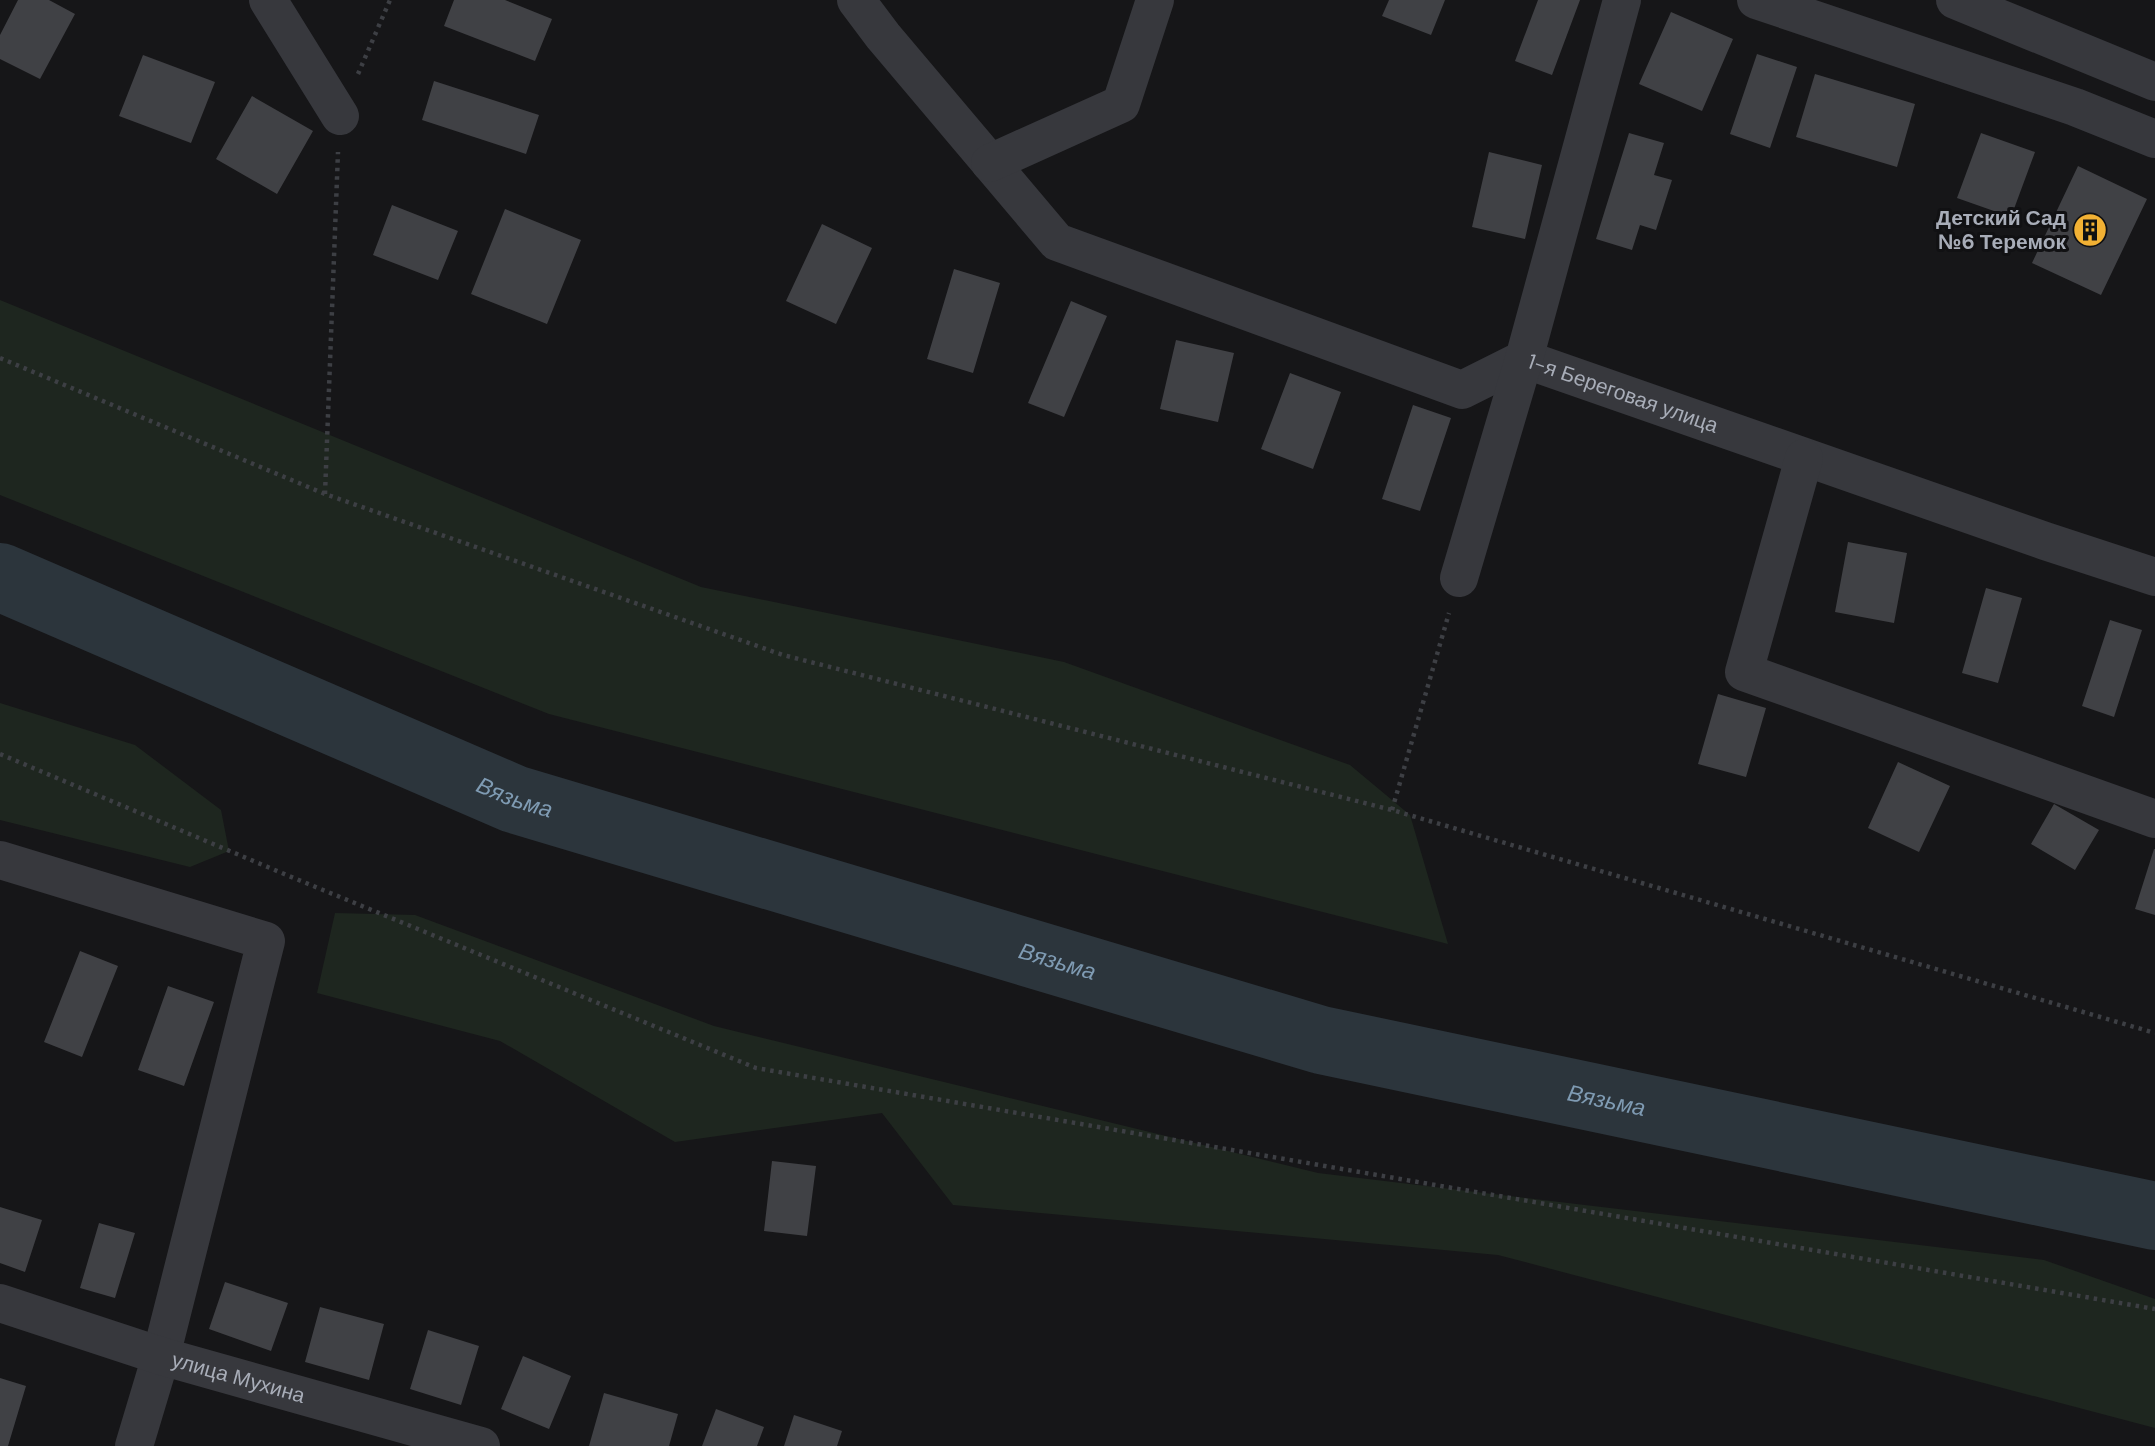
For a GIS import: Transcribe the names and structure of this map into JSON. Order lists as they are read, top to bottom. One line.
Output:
{"streets":{"street":["1-я Береговая улица","улица Мухина"]},"water":["Вязьма"],"places":{"building":["Детский Сад №6 Теремок"]}}
